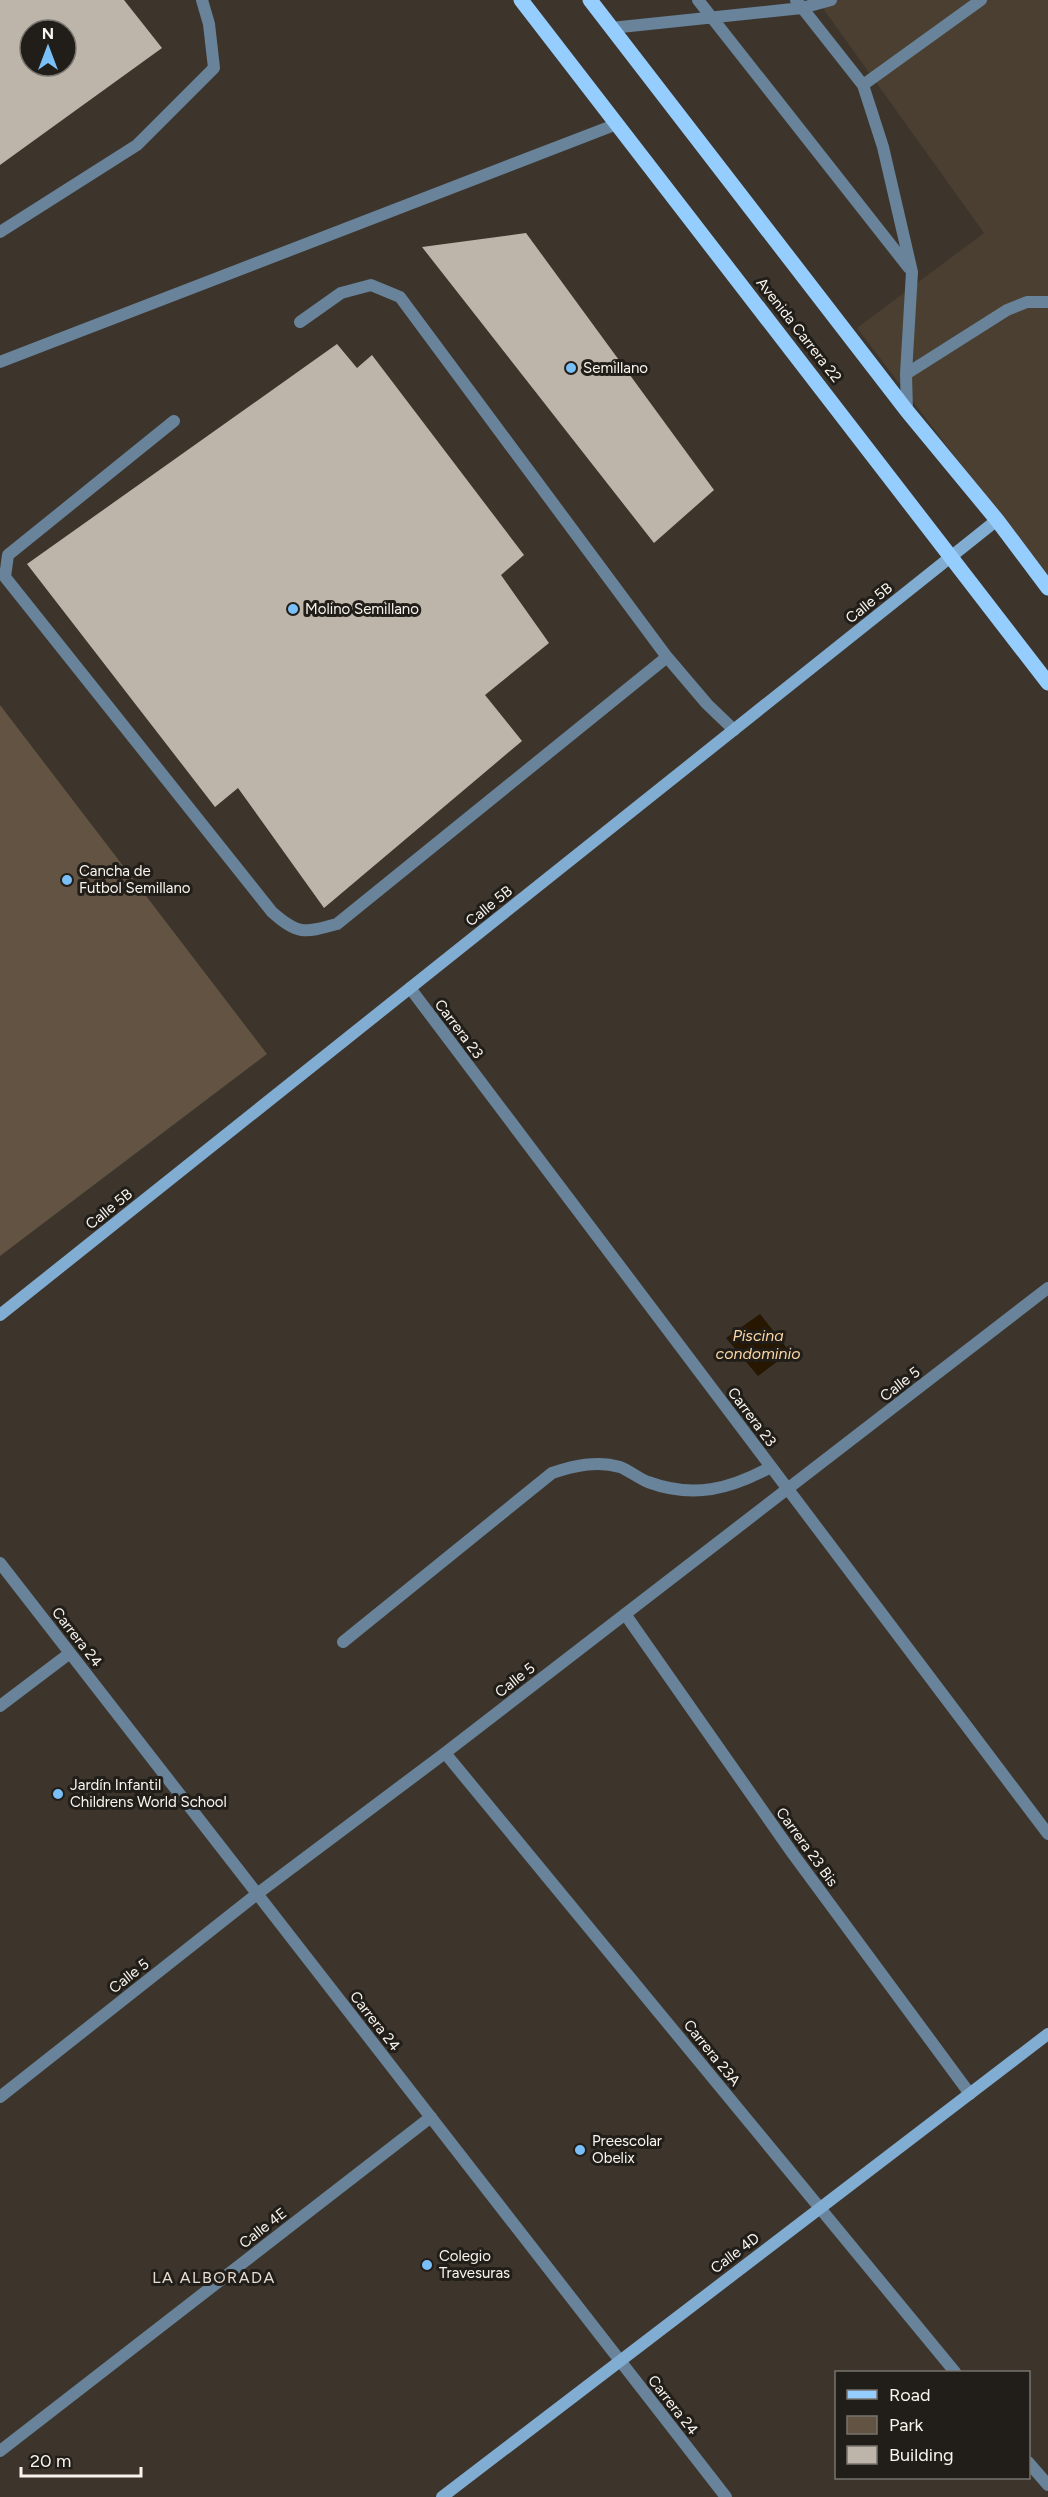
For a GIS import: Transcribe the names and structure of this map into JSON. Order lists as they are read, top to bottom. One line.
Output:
{"streets":{"main road":["Avenida Carrera 22"],"street":["Calle 5B","Carrera 23","Calle 5","Carrera 24","Carrera 23 Bis","Carrera 23A","Calle 4E","Calle 4D"]},"crossings":[["Avenida Carrera 22","Calle 5B"],["Calle 5B","Carrera 23"],["Carrera 23","Calle 5"],["Calle 5","Carrera 24"],["Calle 5","Carrera 23 Bis"],["Calle 5","Carrera 23A"],["Carrera 24","Calle 4E"],["Carrera 24","Calle 4D"],["Carrera 23 Bis","Calle 4D"],["Carrera 23A","Calle 4D"]],"districts":["LA ALBORADA"],"water":["Piscina condominio"],"places":["Semillano","Molino Semillano","Cancha de Futbol Semillano","Jardín Infantil Childrens World School","Preescolar Obelix","Colegio Travesuras"],"legend":["Road","Park","Building"],"scale_bar":"20 m","north":"top"}
